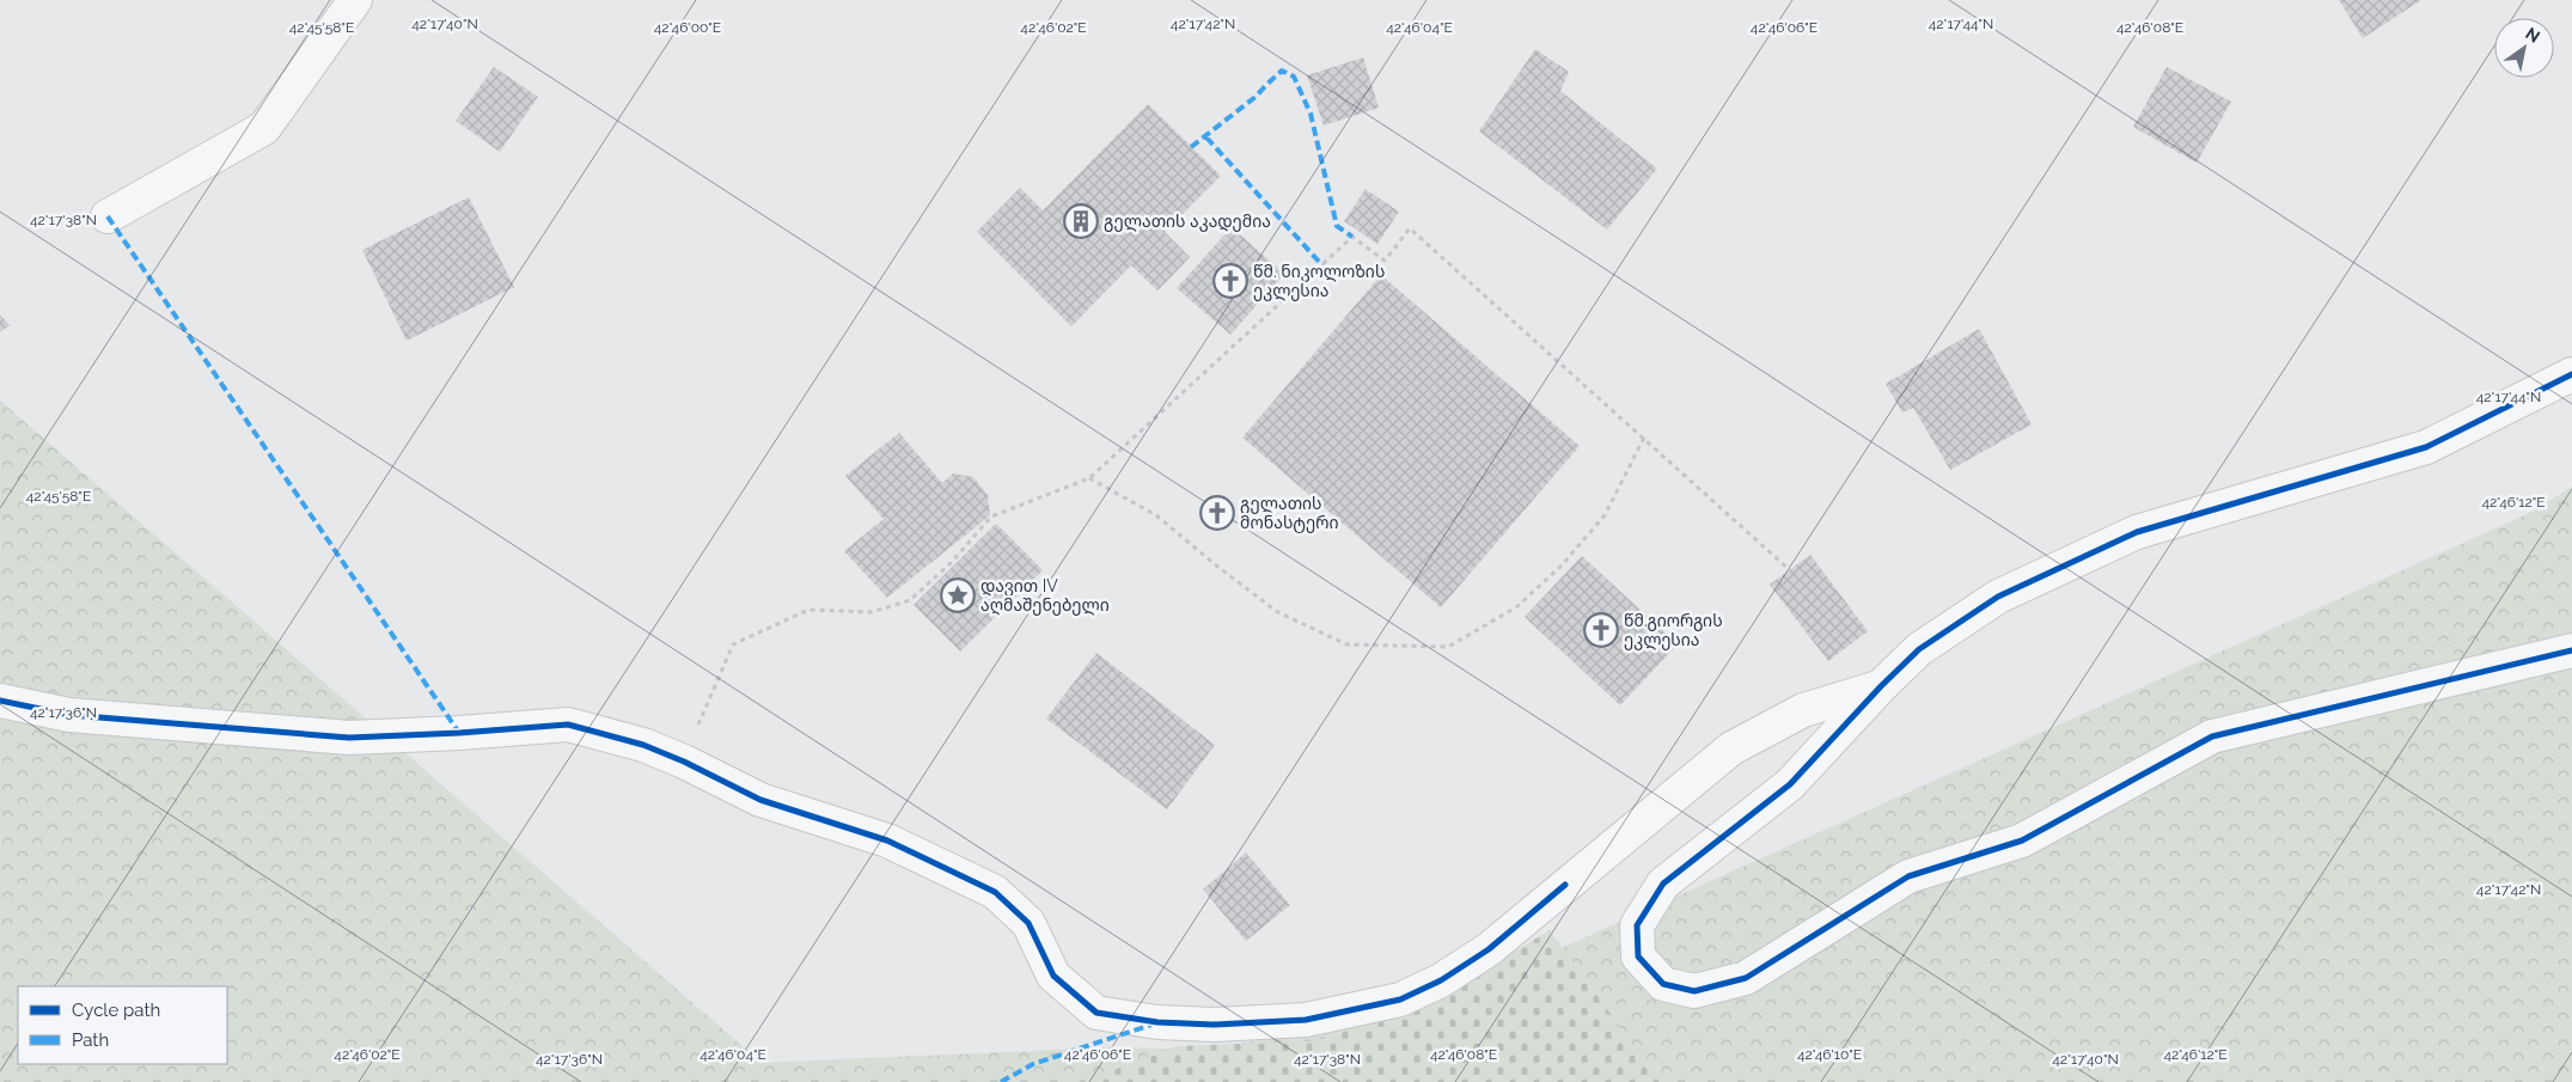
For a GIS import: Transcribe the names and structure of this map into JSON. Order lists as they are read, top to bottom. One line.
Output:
{"places":{"building":["გელათის აკადემია"],"church":["წმ. ნიკოლოზის ეკლესია","გელათის მონასტერი","წმ.გიორგის ეკლესია"],"place":["დავით IV აღმაშენებელი"]},"legend":["Cycle path","Path"],"north":"top right","coordinates":["42°17'40\"N","42°17'42\"N","42°17'44\"N","42°46'02\"E","42°46'04\"E","42°46'06\"E","42°46'08\"E","42°45'58\"E","42°46'00\"E","42°17'38\"N","42°46'12\"E","42°17'36\"N","42°46'10\"E"]}
